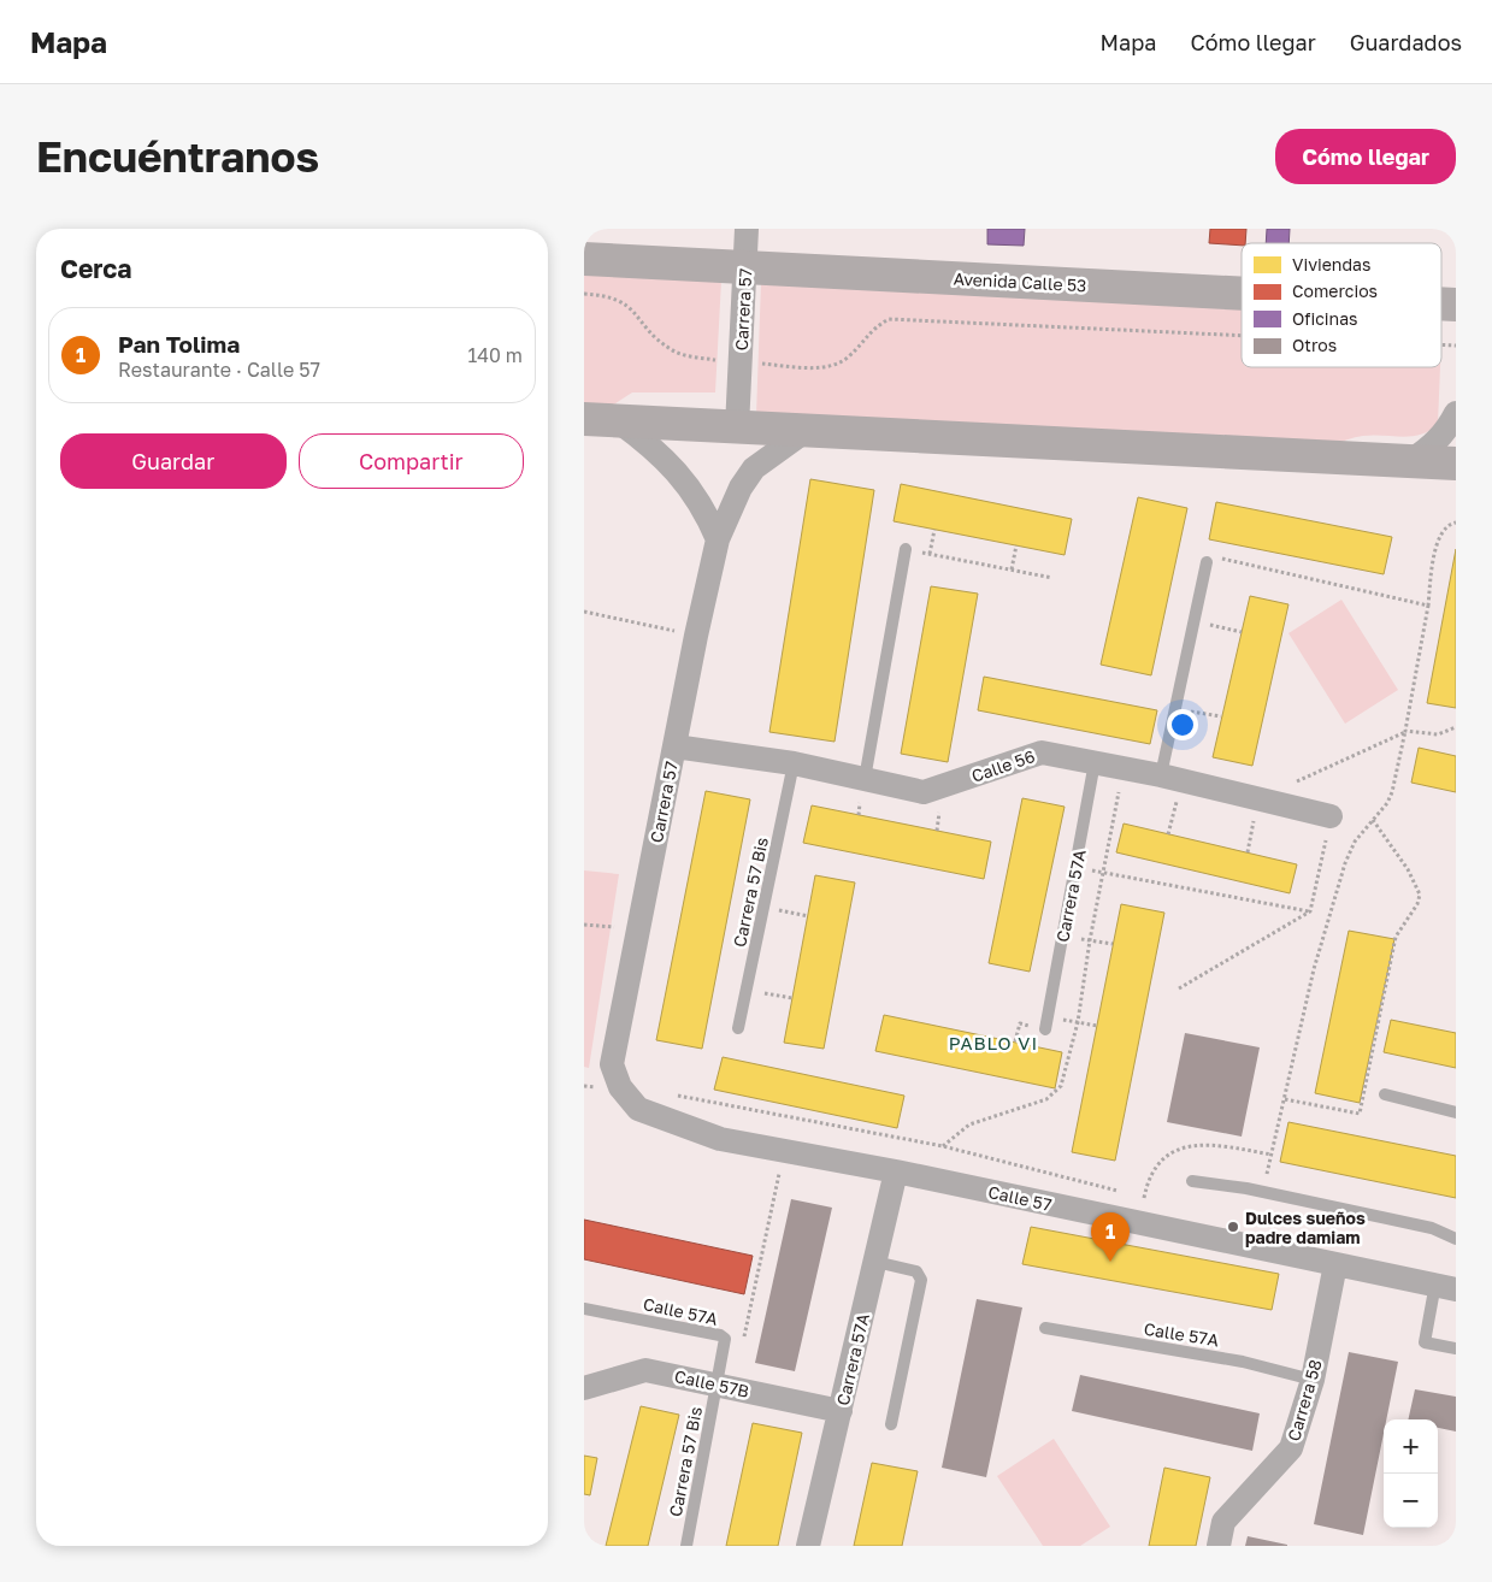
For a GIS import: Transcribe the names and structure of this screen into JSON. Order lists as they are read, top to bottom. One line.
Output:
{"streets":{"main road":["Avenida Calle 53"],"street":["Carrera 57","Calle 56","Carrera 57A","Calle 57","Calle 57B","Carrera 58"],"lane":["Carrera 57 Bis","Calle 57A"]},"crossings":[["Avenida Calle 53","Carrera 57"],["Carrera 57","Calle 56"],["Carrera 57","Calle 57"],["Calle 56","Carrera 57 Bis"],["Calle 56","Carrera 57A"],["Carrera 57 Bis","Calle 57A"],["Carrera 57 Bis","Calle 57B"],["Carrera 57A","Calle 57"],["Carrera 57A","Calle 57B"],["Calle 57","Carrera 58"],["Calle 57A","Calle 57B"],["Calle 57A","Carrera 58"]],"districts":["PABLO VI"],"places":["Dulces sueños padre damiam"],"legend":["Viviendas","Comercios","Oficinas","Otros"],"page":{"header":"Mapa","nav":["Mapa","Cómo llegar","Guardados"],"buttons":["Cómo llegar",["Guardar","Compartir"]],"title":"Encuéntranos","heading":"Cerca","list":[{"mark":"1","name":"Pan Tolima","note":"Restaurante · Calle 57","value":"140 m"}],"pins":"1","map_buttons":["+","−"]}}
